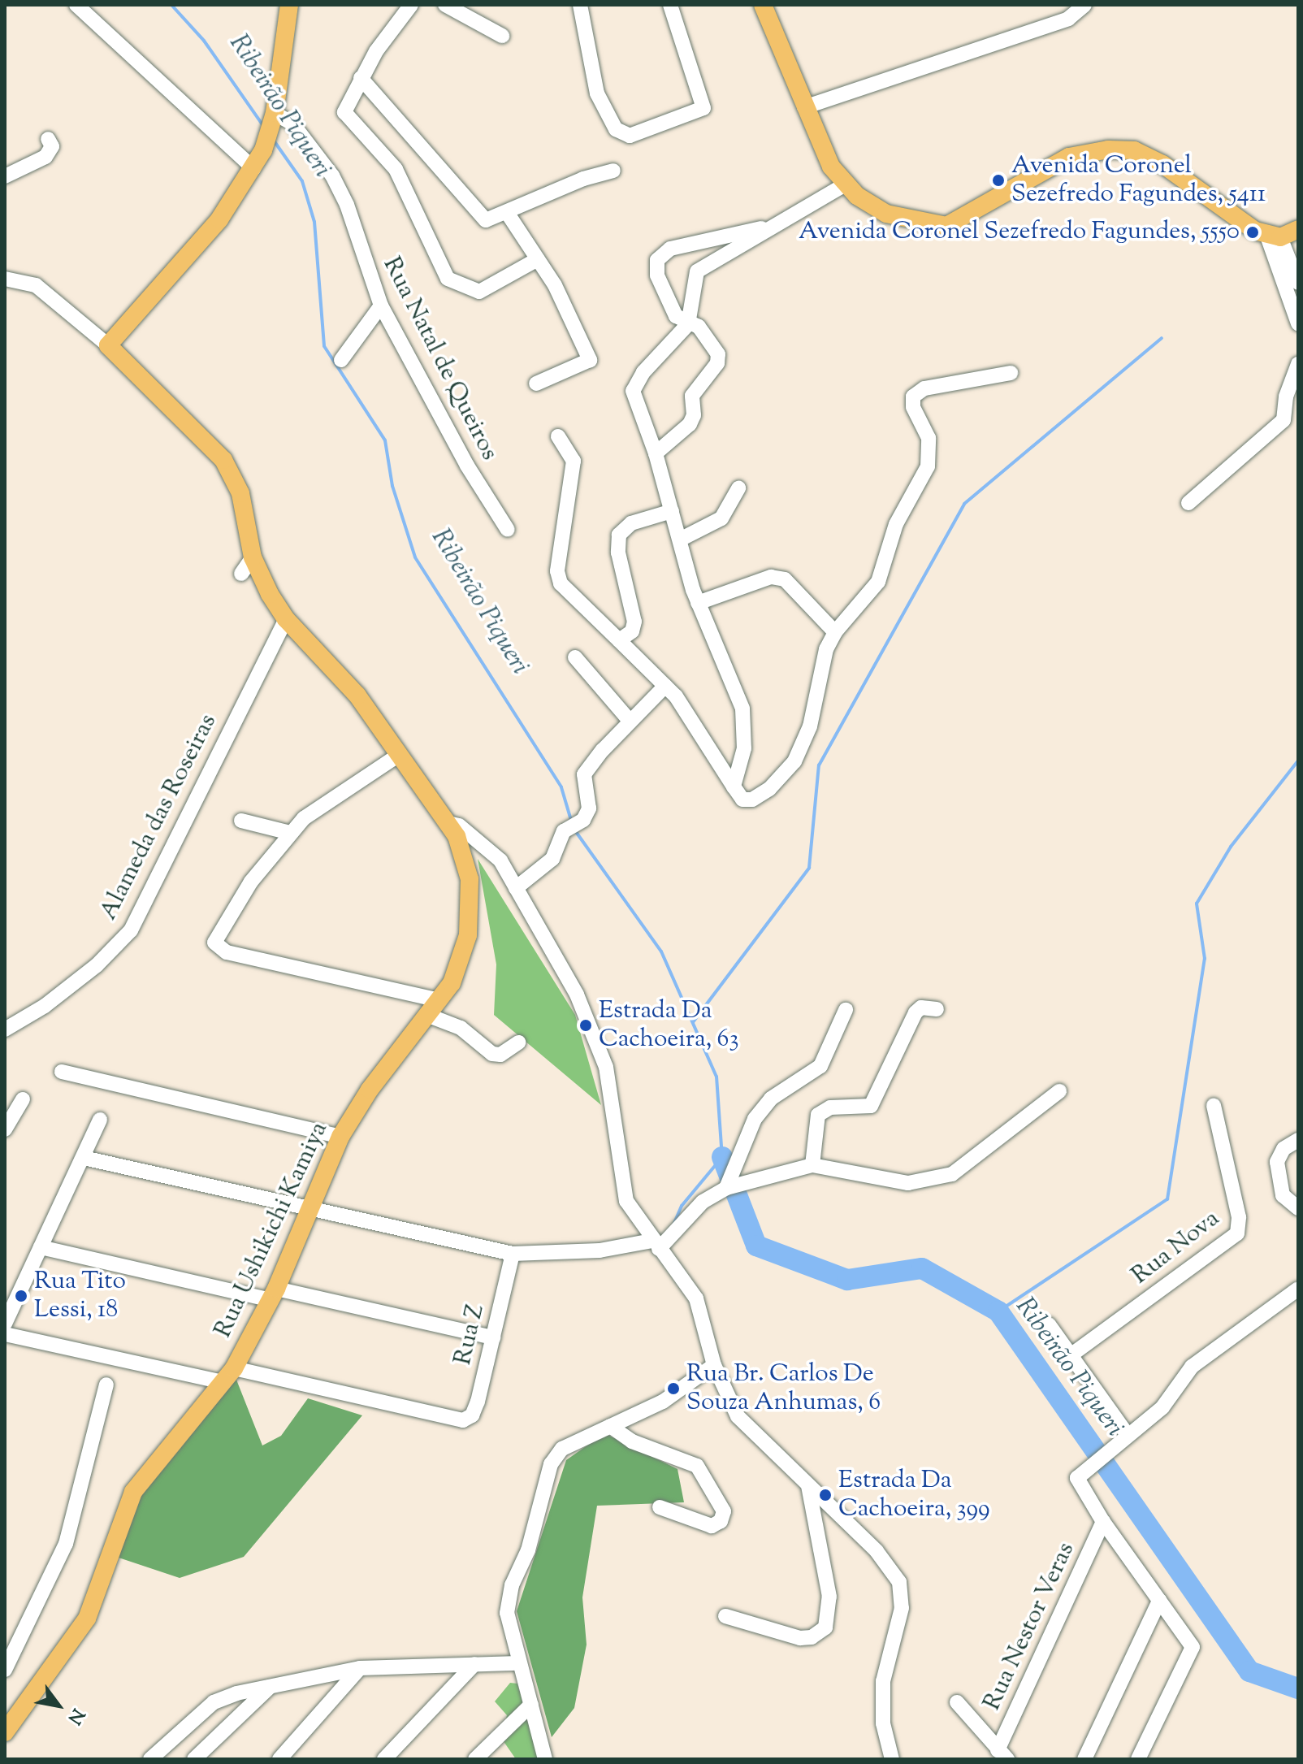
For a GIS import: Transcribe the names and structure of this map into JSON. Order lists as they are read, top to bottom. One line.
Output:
{"streets":{"main road":["Rua Ushikichi Kamiya"],"street":["Rua Natal de Queiros","Alameda das Roseiras","Rua Nova","Rua Z","Rua Nestor Veras"]},"crossings":[["Alameda das Roseiras","Rua Ushikichi Kamiya"],["Rua Ushikichi Kamiya","Rua Z"]],"water":["Ribeirão Piqueri"],"places":["Avenida Coronel Sezefredo Fagundes, 5411","Avenida Coronel Sezefredo Fagundes, 5550","Estrada Da Cachoeira, 63","Rua Tito Lessi, 18","Rua Br. Carlos De Souza Anhumas, 6","Estrada Da Cachoeira, 399"],"north":"bottom right"}
